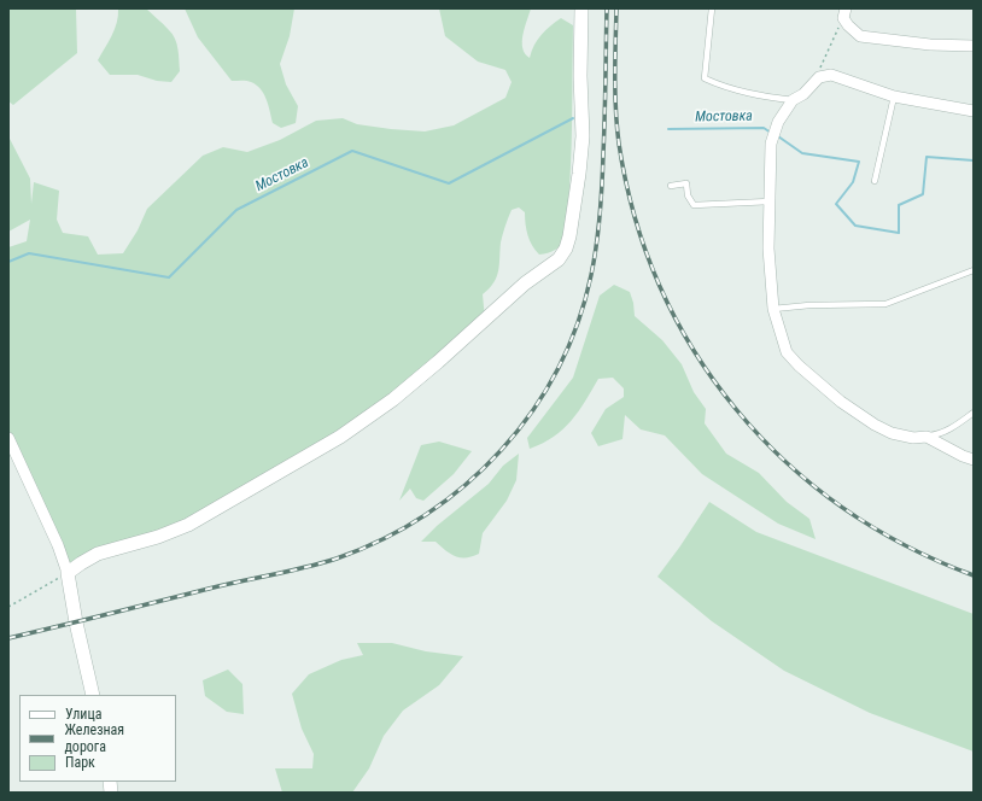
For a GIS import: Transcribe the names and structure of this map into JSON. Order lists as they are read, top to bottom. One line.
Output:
{"water":["Мостовка"],"legend":["Улица","Железная дорога","Парк"]}
